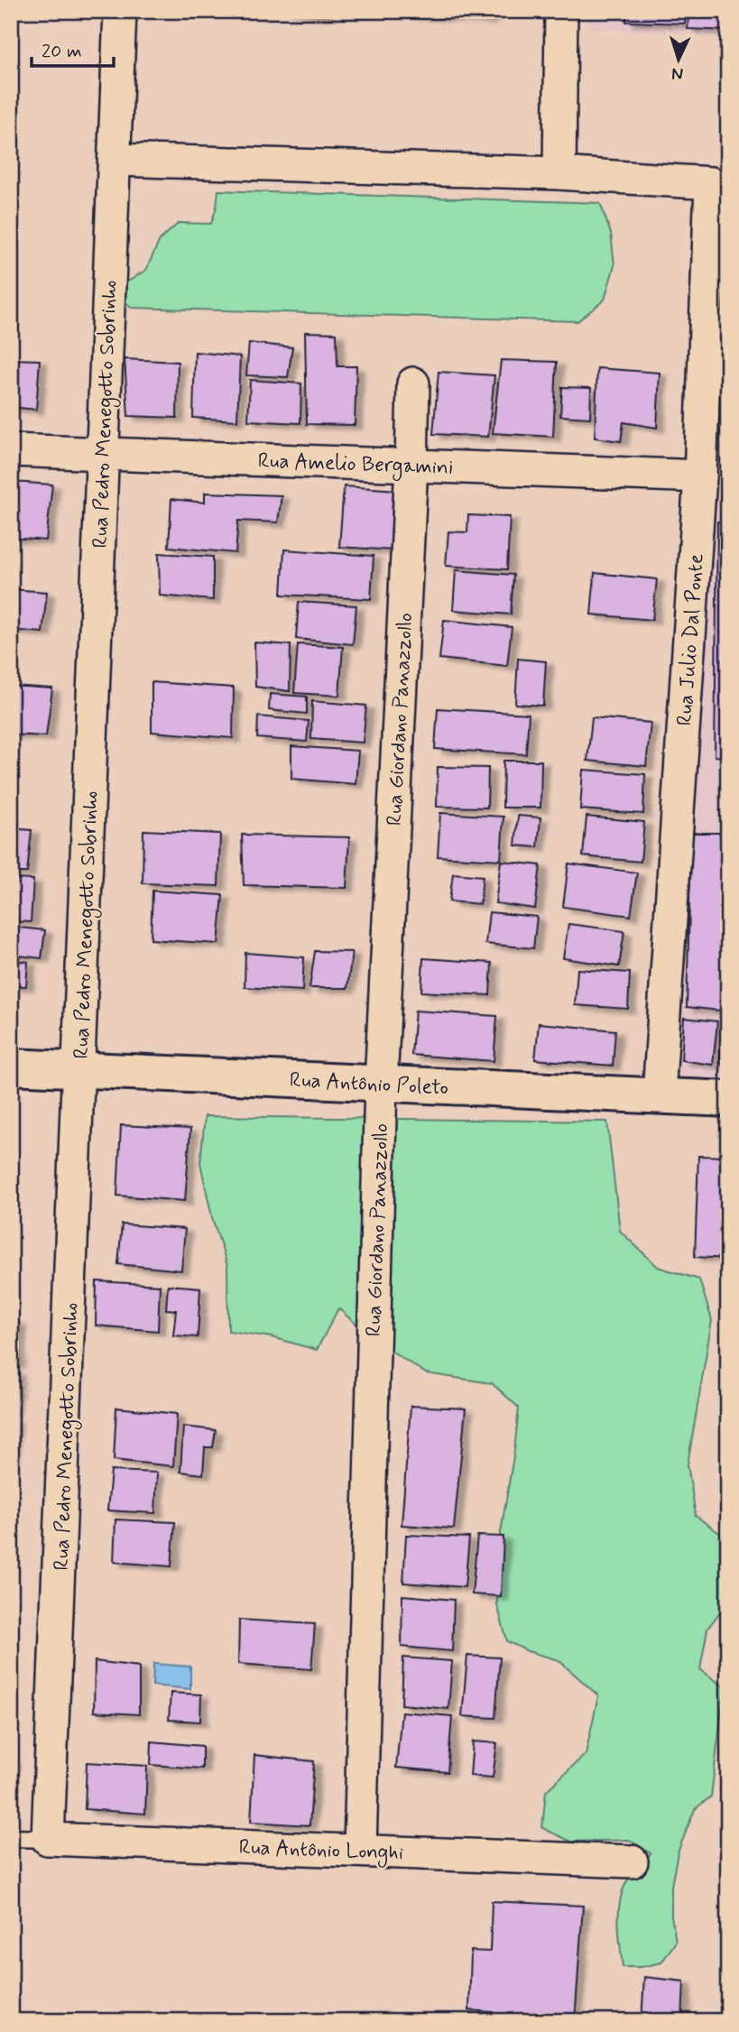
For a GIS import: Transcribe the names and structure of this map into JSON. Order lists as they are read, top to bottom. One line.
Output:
{"streets":{"street":["Rua Pedro Menegotto Sobrinho","Rua Amelio Bergamini","Rua Julio Dal Ponte","Rua Giordano Panazzollo","Rua Antônio Poleto","Rua Antônio Longhi"]},"crossings":[["Rua Pedro Menegotto Sobrinho","Rua Amelio Bergamini"],["Rua Pedro Menegotto Sobrinho","Rua Antônio Poleto"],["Rua Pedro Menegotto Sobrinho","Rua Antônio Longhi"],["Rua Amelio Bergamini","Rua Julio Dal Ponte"],["Rua Amelio Bergamini","Rua Giordano Panazzollo"],["Rua Julio Dal Ponte","Rua Antônio Poleto"],["Rua Giordano Panazzollo","Rua Antônio Poleto"],["Rua Giordano Panazzollo","Rua Antônio Longhi"]],"scale_bar":"20 m","north":"bottom"}
